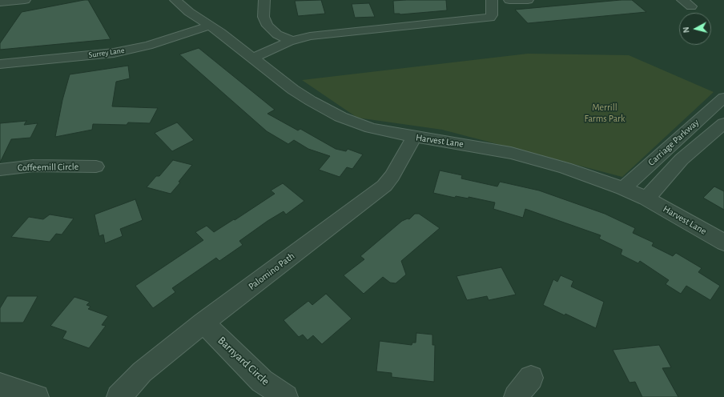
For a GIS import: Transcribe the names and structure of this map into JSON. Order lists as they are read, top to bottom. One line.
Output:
{"streets":{"street":["Surrey Lane","Harvest Lane","Carriage Parkway","Coffeemill Circle","Palomino Path","Barnyard Circle"]},"crossings":[["Surrey Lane","Harvest Lane"],["Harvest Lane","Carriage Parkway"],["Harvest Lane","Palomino Path"],["Palomino Path","Barnyard Circle"]],"parks":["Merrill Farms Park"],"north":"left"}
